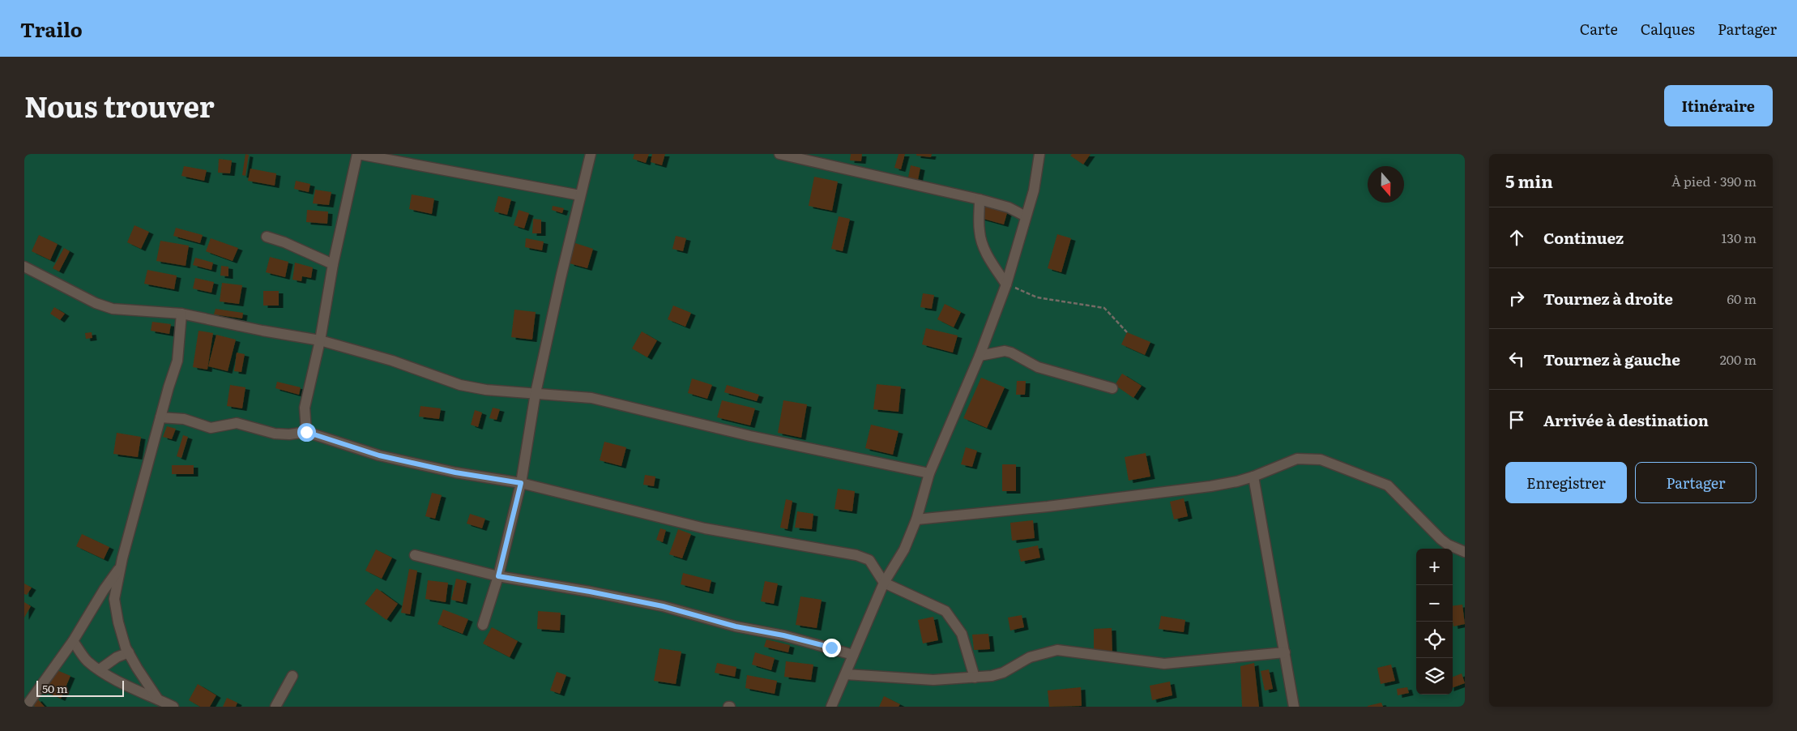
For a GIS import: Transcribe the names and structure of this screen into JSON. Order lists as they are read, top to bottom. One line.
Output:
{"scale_bar":"50 m","north":"bottom","page":{"header":"Trailo","nav":["Carte","Calques","Partager"],"title":"Nous trouver","buttons":["Itinéraire",["Enregistrer","Partager"]],"heading":["5 min","À pied · 390 m"],"list":[["Continuez","130 m"],["Tournez à droite","60 m"],["Tournez à gauche","200 m"],"Arrivée à destination"],"map_buttons":["+","−"],"scale":"50 m"}}
